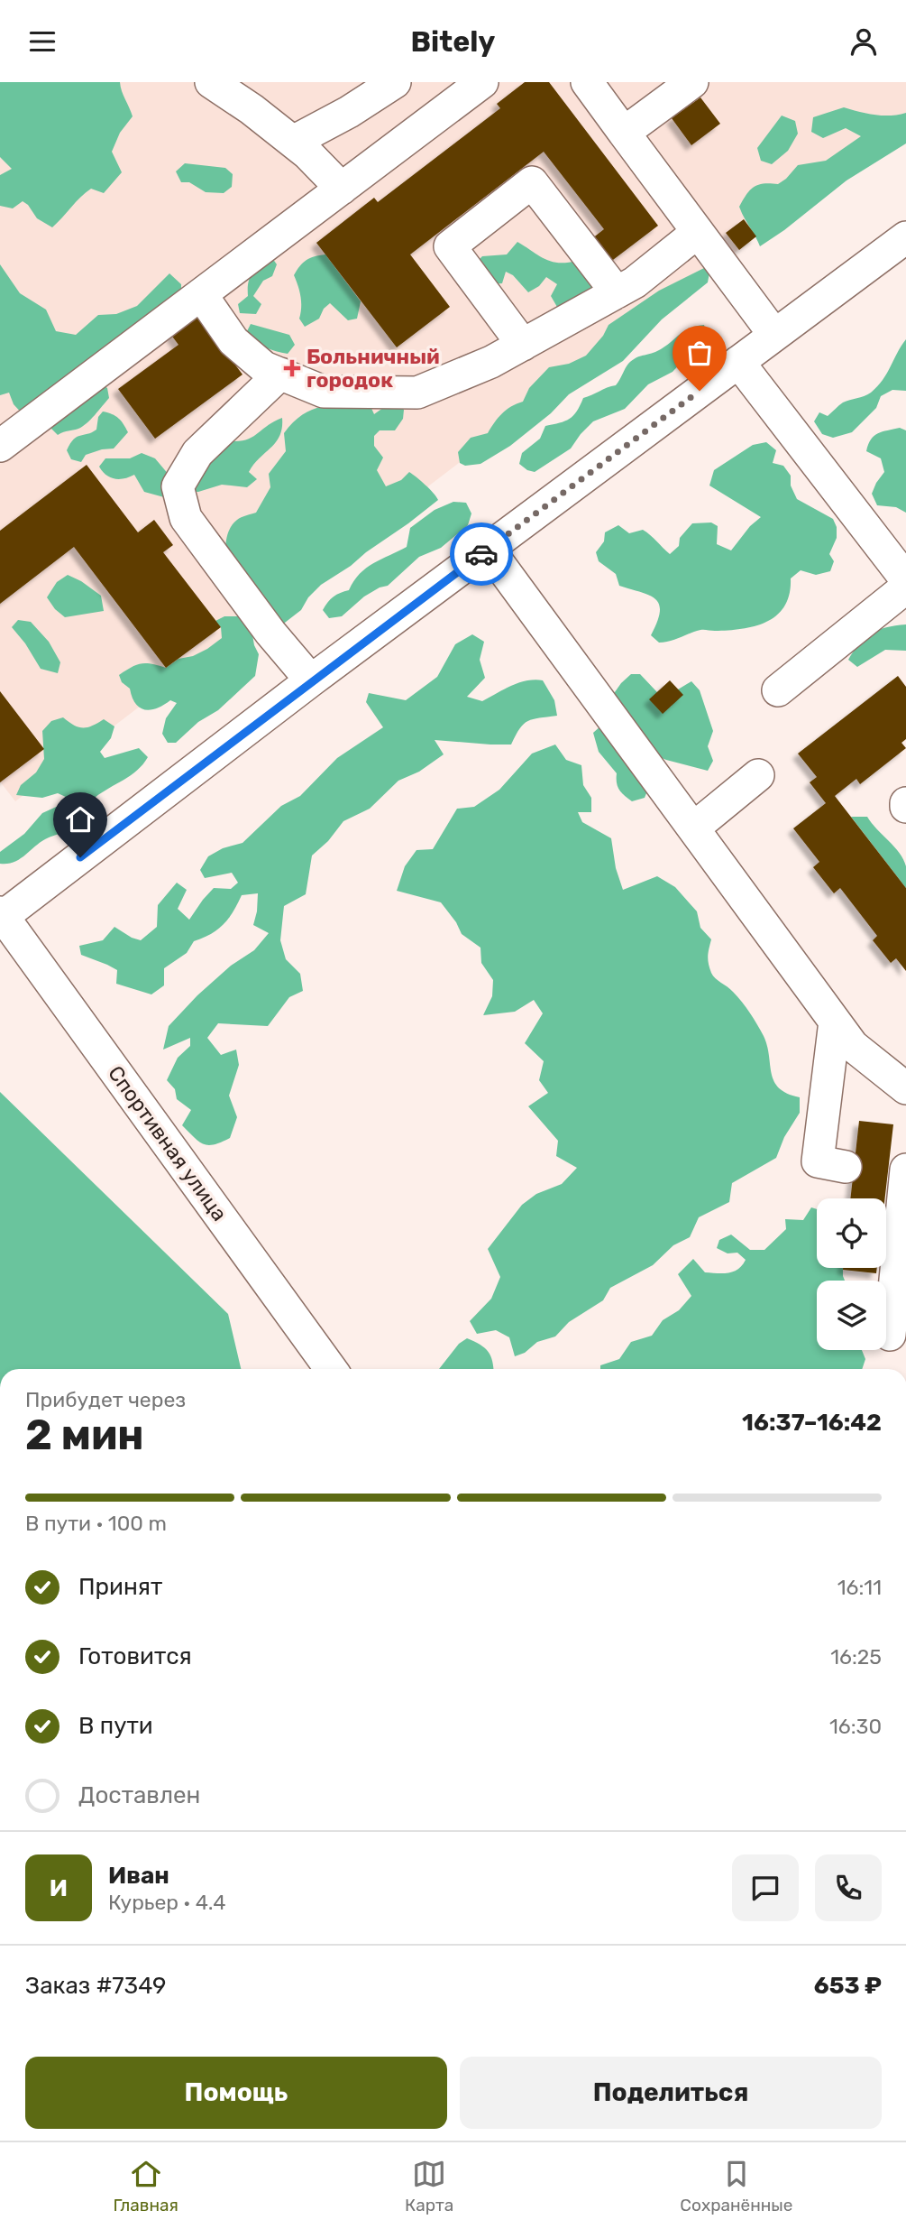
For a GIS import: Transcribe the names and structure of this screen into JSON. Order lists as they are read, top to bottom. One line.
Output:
{"streets":{"street":["Спортивная улица"]},"places":{"health":["Больничный городок"]},"page":{"header":"Bitely","heading":["2 мин","Прибудет через","16:37–16:42"],"panel":["Иван","Курьер · 4.4","Заказ #7349","653 ₽"],"bar":"В пути · 100 m","list":[["Принят","16:11"],["Готовится","16:25"],["В пути","16:30"],"Доставлен"],"round":"И","buttons":["Помощь","Поделиться"],"tabs":["Главная","Карта","Сохранённые"]}}
